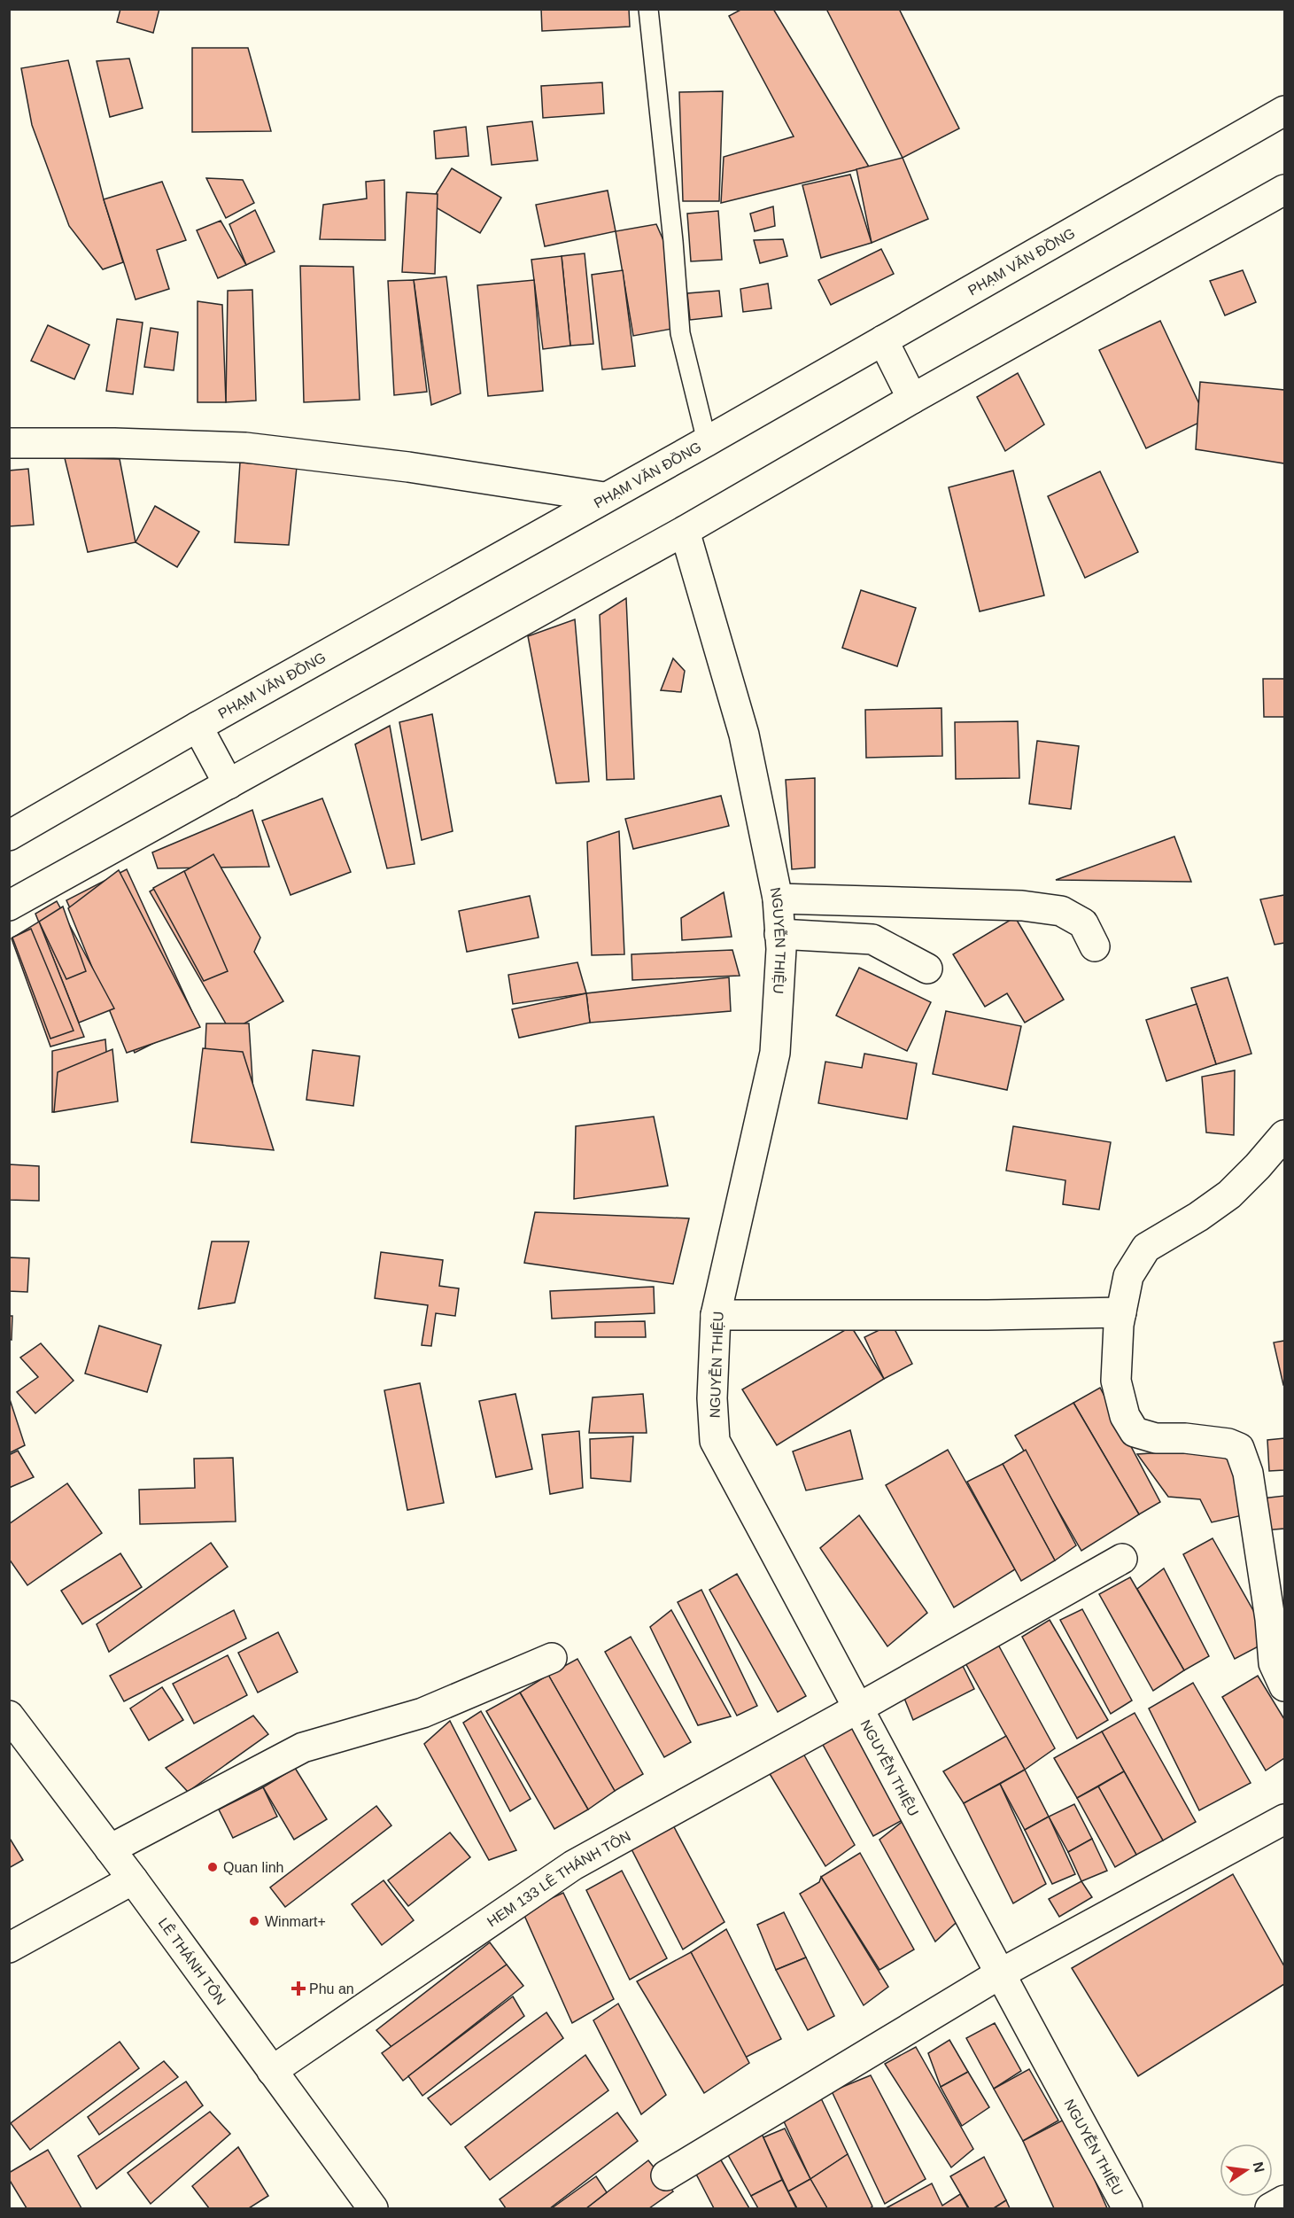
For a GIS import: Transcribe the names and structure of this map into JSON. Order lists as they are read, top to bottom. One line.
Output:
{"streets":{"street":["PHẠM VĂN ĐỒNG","NGUYỄN THIỆU","HEM 133 LÊ THÁNH TÔN","LÊ THÁNH TÔN"]},"crossings":[["NGUYỄN THIỆU","HEM 133 LÊ THÁNH TÔN"],["HEM 133 LÊ THÁNH TÔN","LÊ THÁNH TÔN"]],"places":{"other":["Quan linh","Winmart+"],"health":["Phu an"]},"north":"right"}
